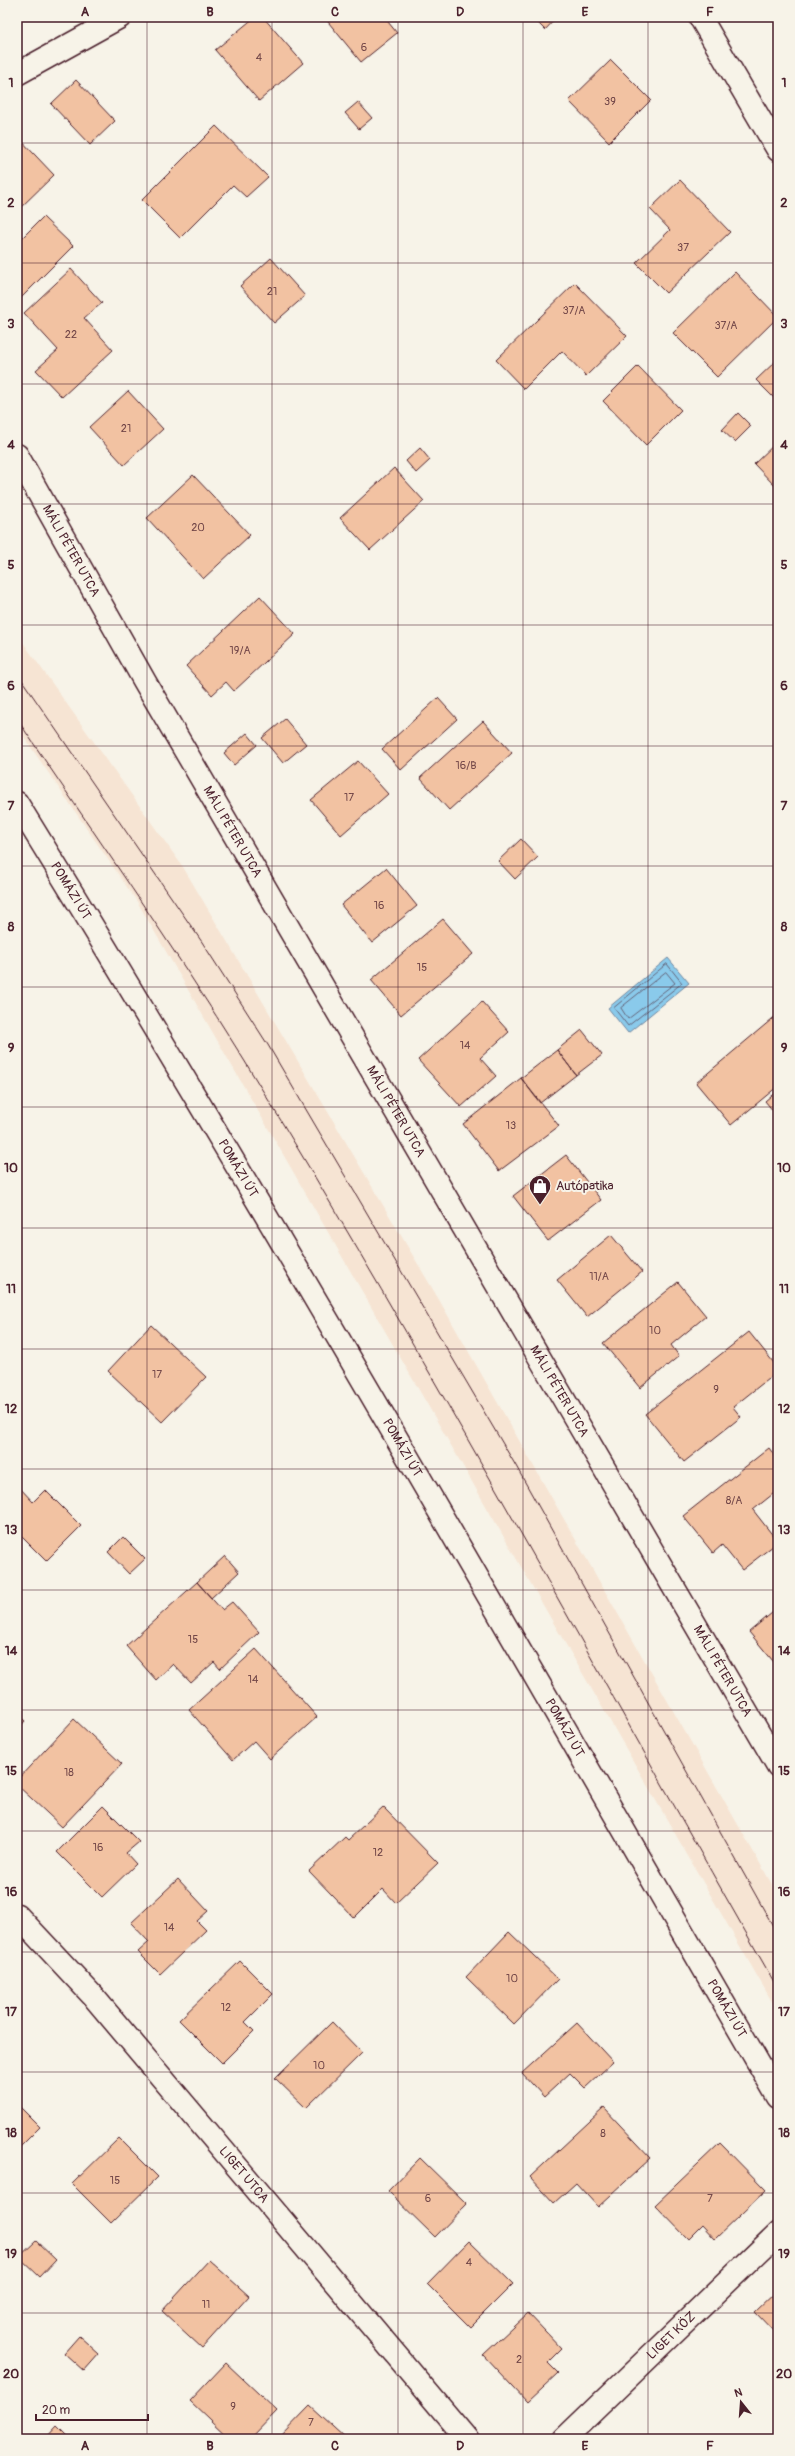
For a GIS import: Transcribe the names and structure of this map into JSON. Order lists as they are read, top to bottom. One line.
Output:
{"streets":{"street":["MÁLI PÉTER UTCA","POMÁZI ÚT","LIGET UTCA","LIGET KÖZ"]},"places":{"shop":["Autópatika"]},"house_numbers":["6","4","39","37","21","37/A","37/A","22","21","20","19/A","16/B","17","16","15","14","13","11/A","10","17","9","8/A","15","14","18","16","12","14","10","12","10","8","15","6","7","4","11","2","9","7"],"scale_bar":"20 m","north":"top","grid":{"columns":["A","B","C","D","E","F"],"rows":["1","2","3","4","5","6","7","8","9","10","11","12","13","14","15","16","17","18","19","20"]}}
